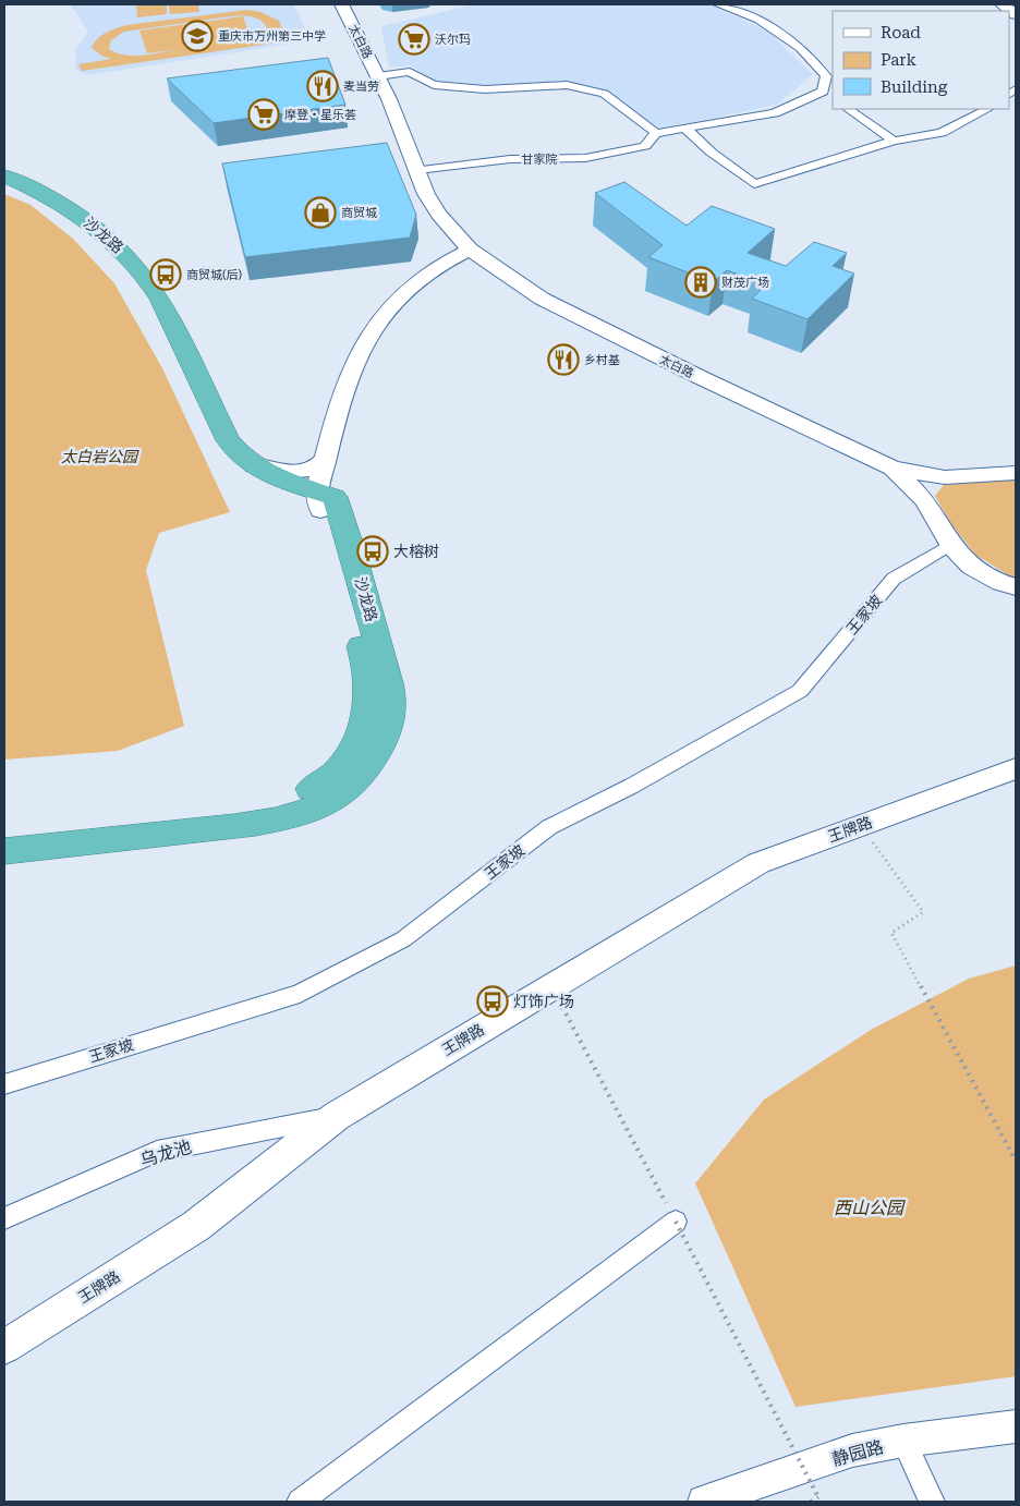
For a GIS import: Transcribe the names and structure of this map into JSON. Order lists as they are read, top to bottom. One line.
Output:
{"streets":{"highway":["沙龙路"],"main road":["太白路","王牌路"],"street":["甘家院","王家坡","乌龙池","静园路"]},"crossings":[["太白路","甘家院"],["太白路","王家坡"],["王牌路","乌龙池"]],"parks":["太白岩公园","西山公园"],"places":{"school or university":["重庆市万州第三中学"],"supermarket":["沃尔玛","摩登・星乐荟"],"restaurant":["麦当劳","乡村基"],"shop":["商贸城"],"bus stop":["商贸城(后)","大榕树","灯饰广场"],"building":["财茂广场"]},"legend":["Road","Park","Building"]}
